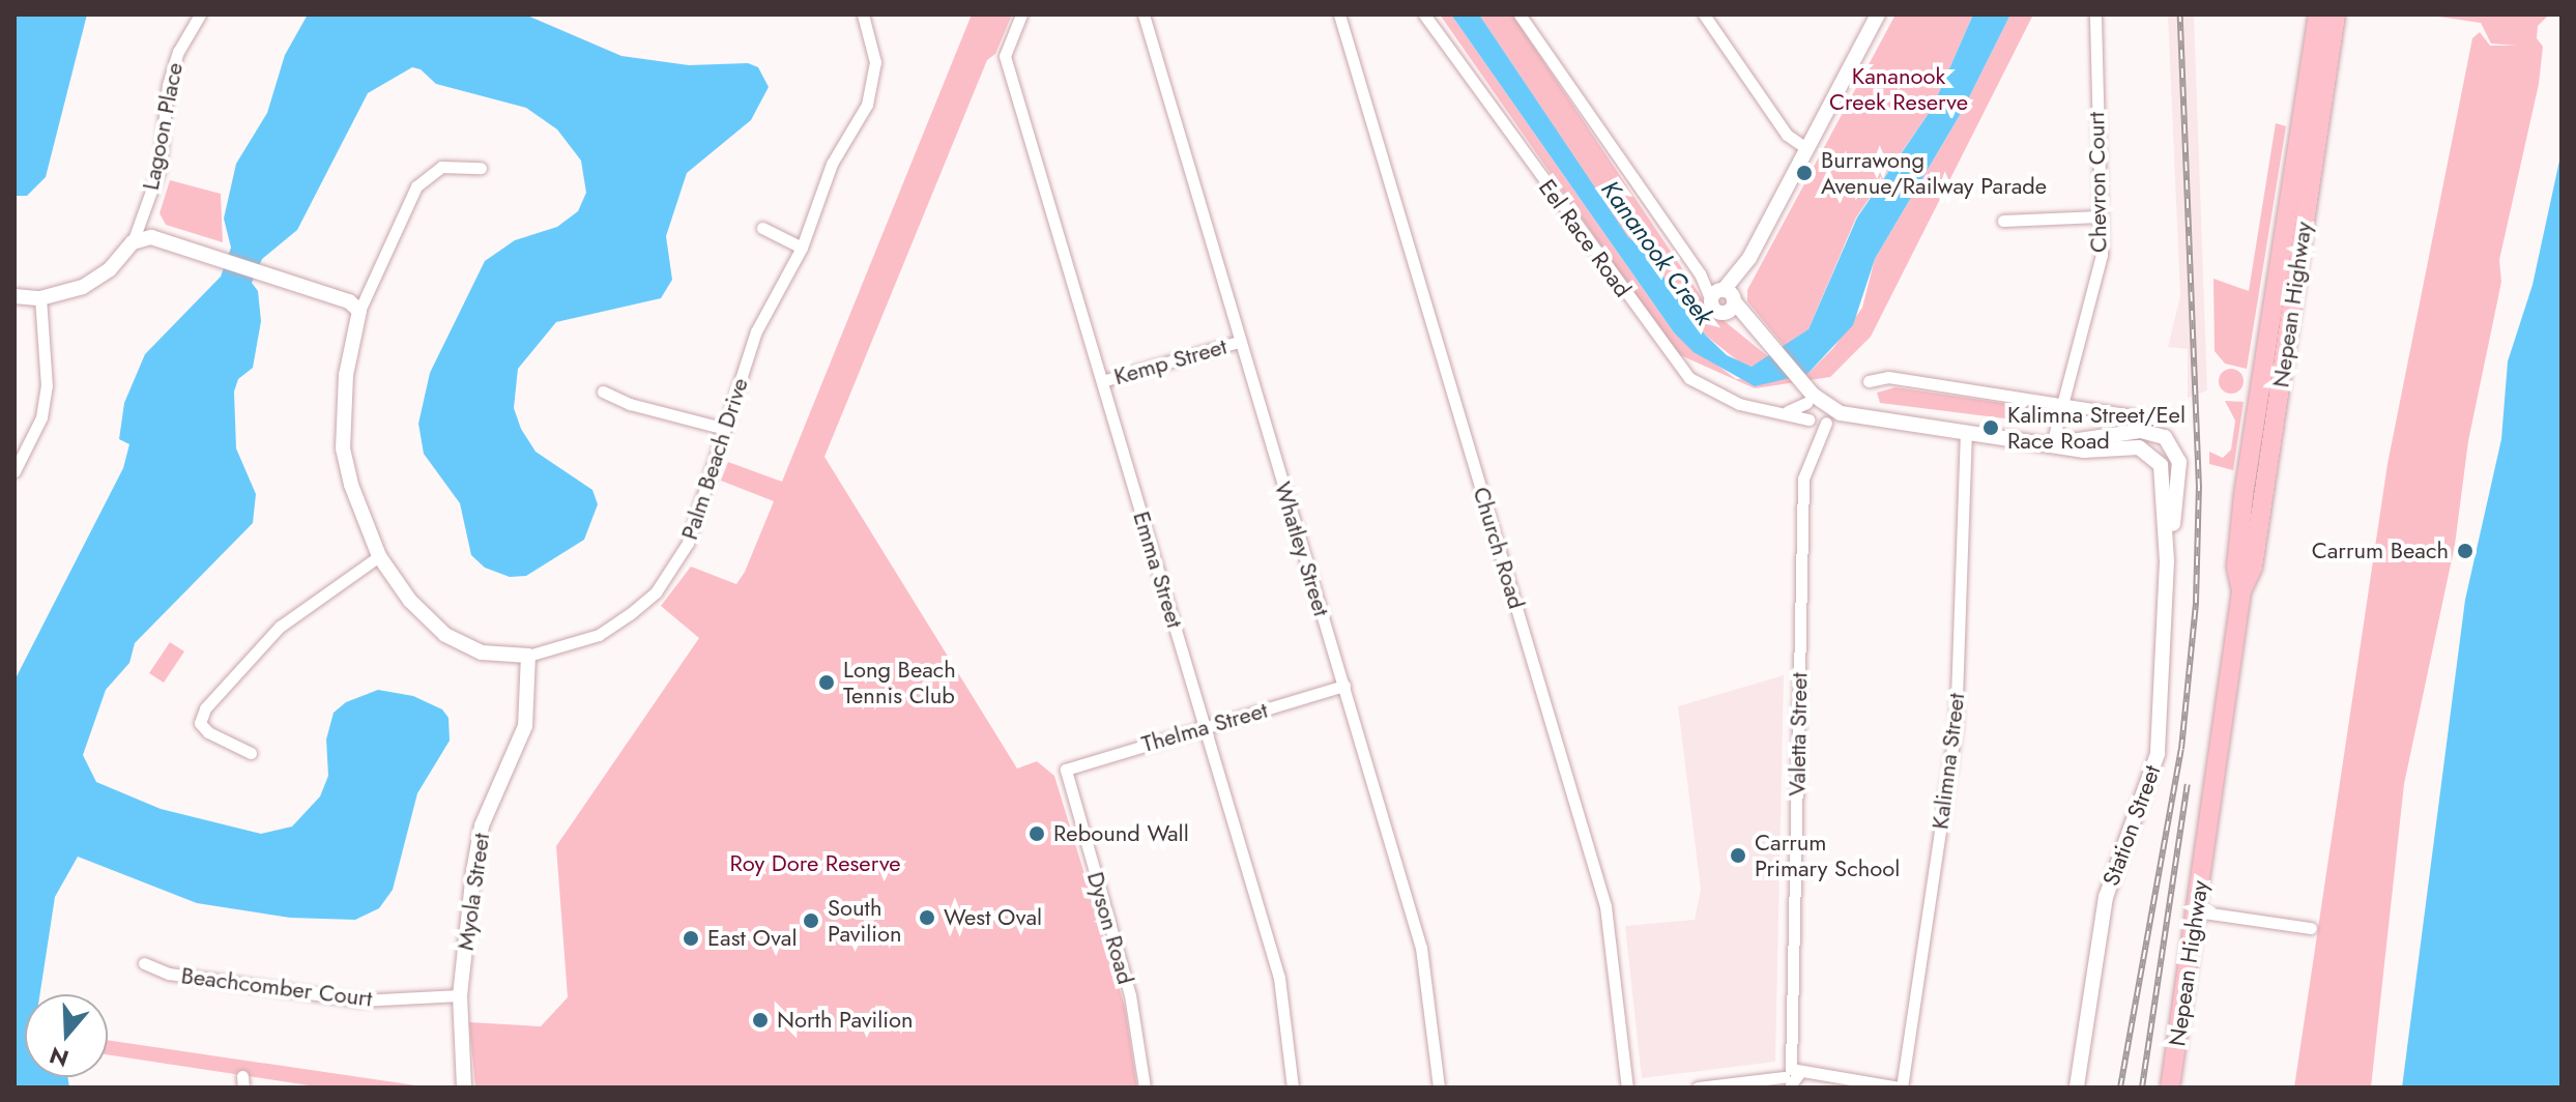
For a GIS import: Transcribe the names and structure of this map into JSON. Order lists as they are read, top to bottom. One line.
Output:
{"streets":{"highway":["Nepean Highway"],"street":["Lagoon Place","Chevron Court","Eel Race Road","Kemp Street","Palm Beach Drive","Church Road","Whatley Street","Emma Street","Thelma Street","Valetta Street","Kalimna Street","Station Street","Myola Street","Dyson Road","Beachcomber Court"]},"crossings":[["Chevron Court","Station Street"],["Eel Race Road","Valetta Street"],["Kemp Street","Whatley Street"],["Kemp Street","Emma Street"],["Palm Beach Drive","Myola Street"],["Whatley Street","Thelma Street"],["Emma Street","Thelma Street"],["Thelma Street","Dyson Road"],["Myola Street","Beachcomber Court"]],"water":["Kananook Creek"],"parks":["Kananook Creek Reserve","Roy Dore Reserve"],"places":["Burrawong Avenue/Railway Parade","Kalimna Street/Eel Race Road","Carrum Beach","Long Beach Tennis Club","Rebound Wall","Carrum Primary School","West Oval","South Pavilion","East Oval","North Pavilion"],"north":"bottom"}
